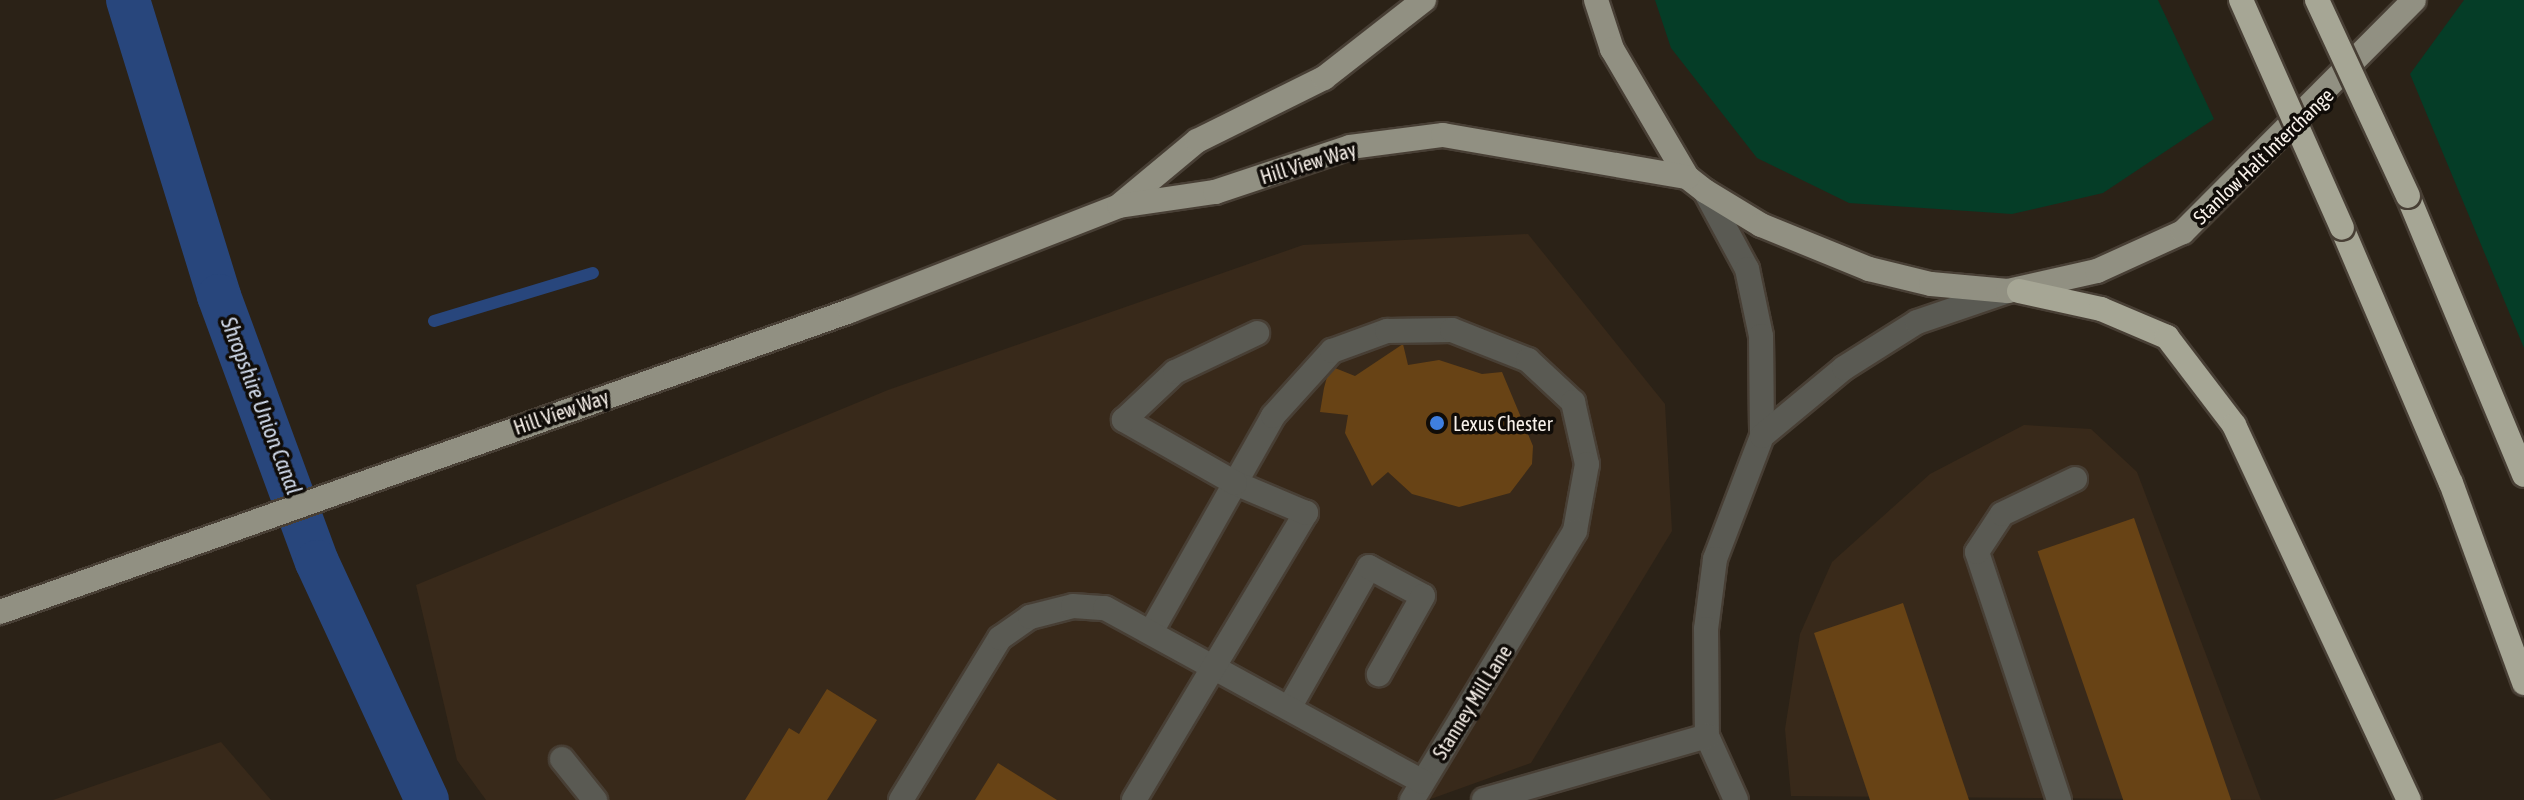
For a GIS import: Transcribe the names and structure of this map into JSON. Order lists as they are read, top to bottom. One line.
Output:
{"streets":{"main road":["Stanlow Halt Interchange","Hill View Way"],"street":["Stanney Mill Lane"]},"crossings":[["Stanlow Halt Interchange","Hill View Way"]],"water":["Shropshire Union Canal"],"places":["Lexus Chester"]}
